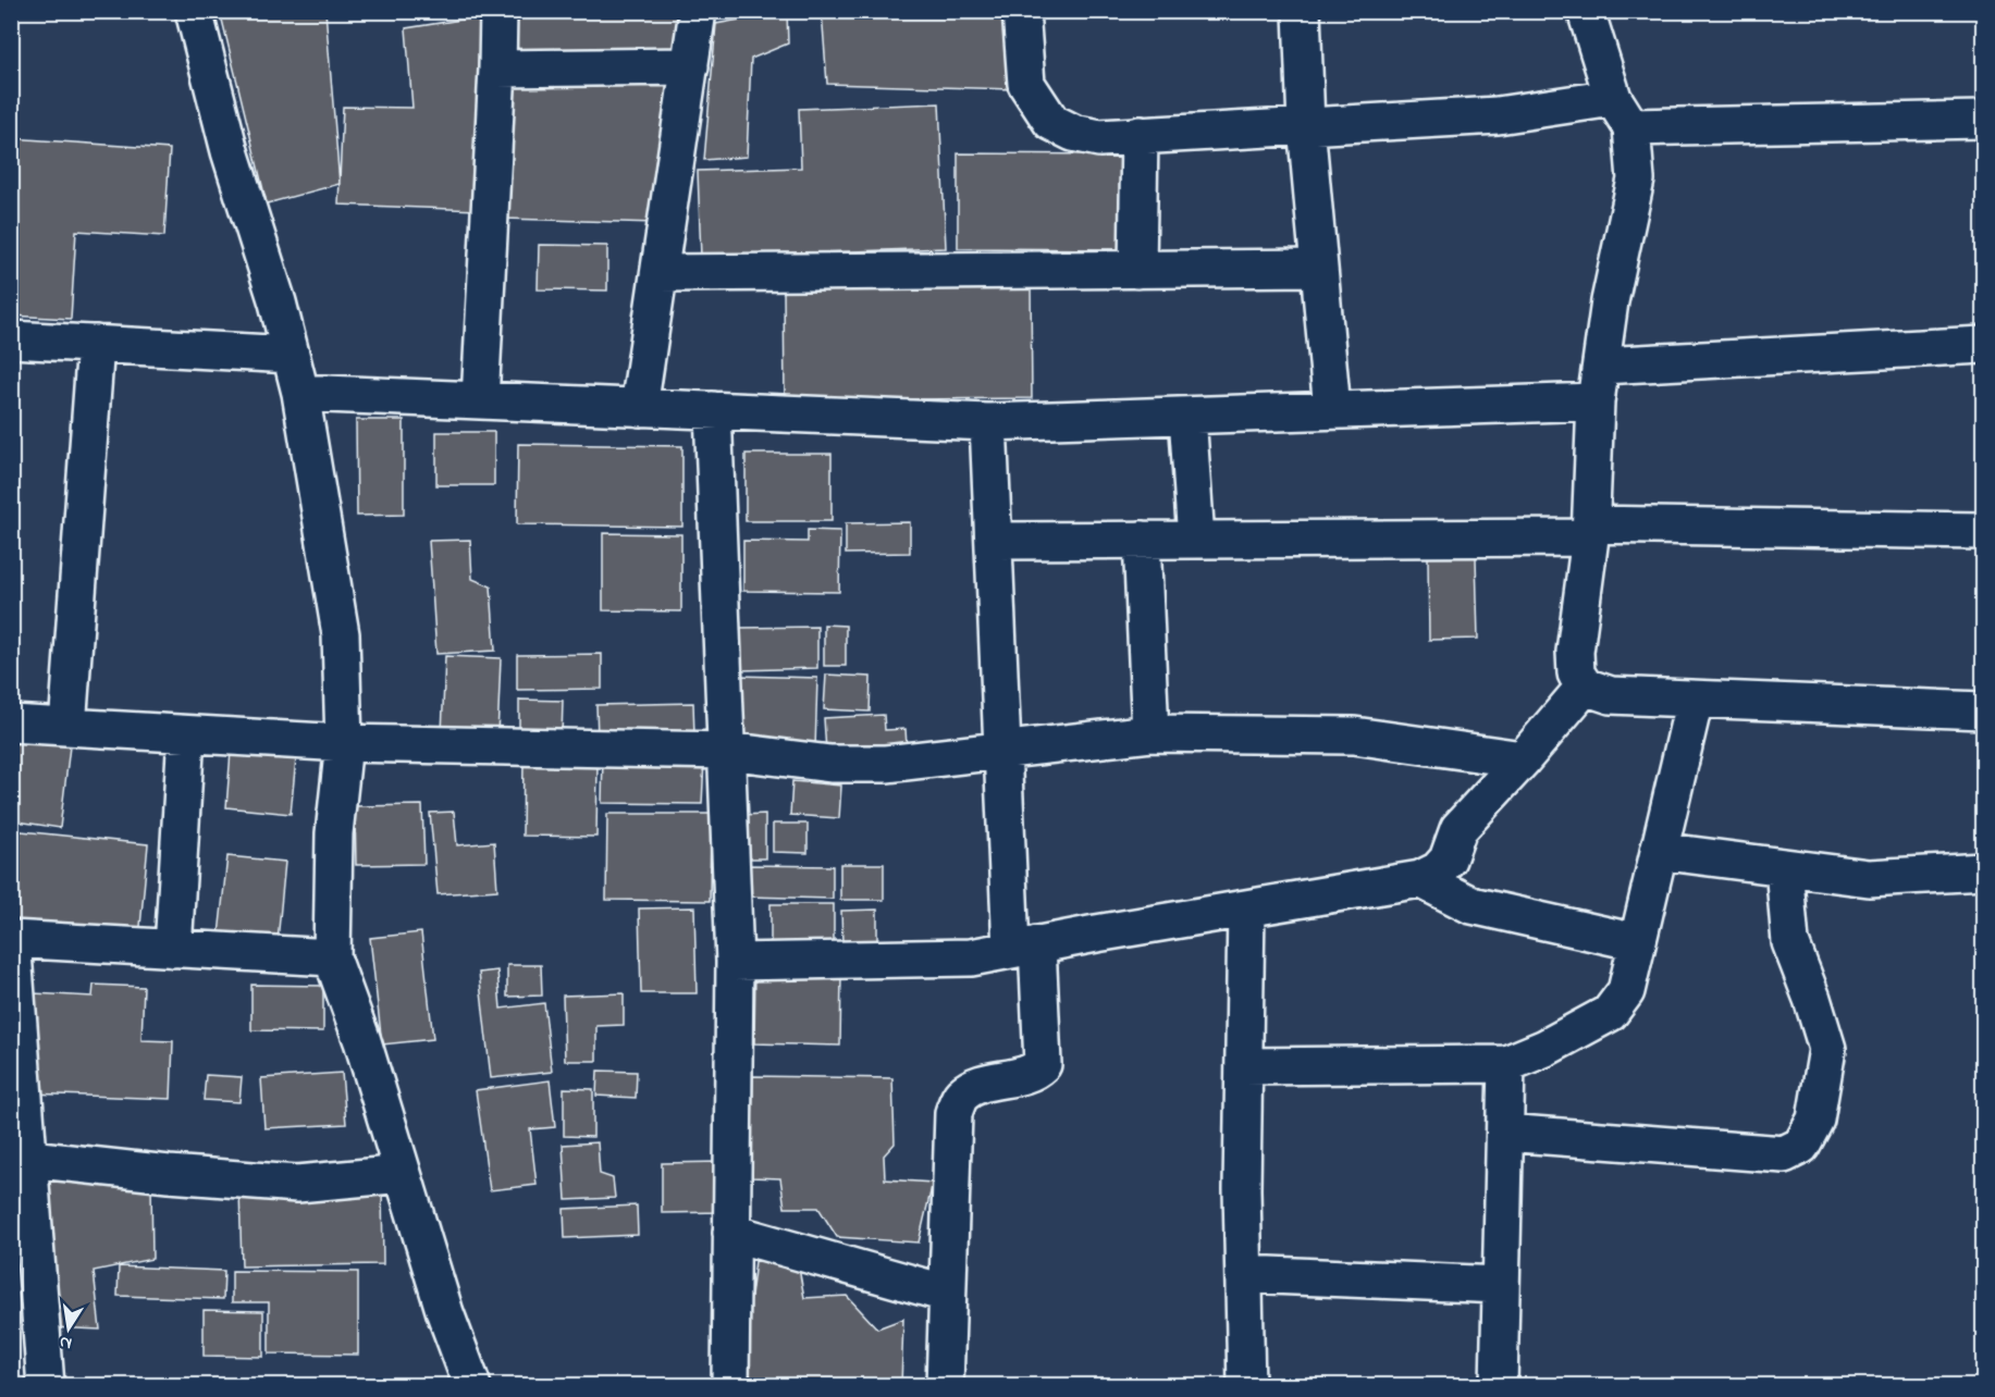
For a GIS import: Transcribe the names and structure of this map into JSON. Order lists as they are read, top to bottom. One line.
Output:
{"north":"bottom"}
